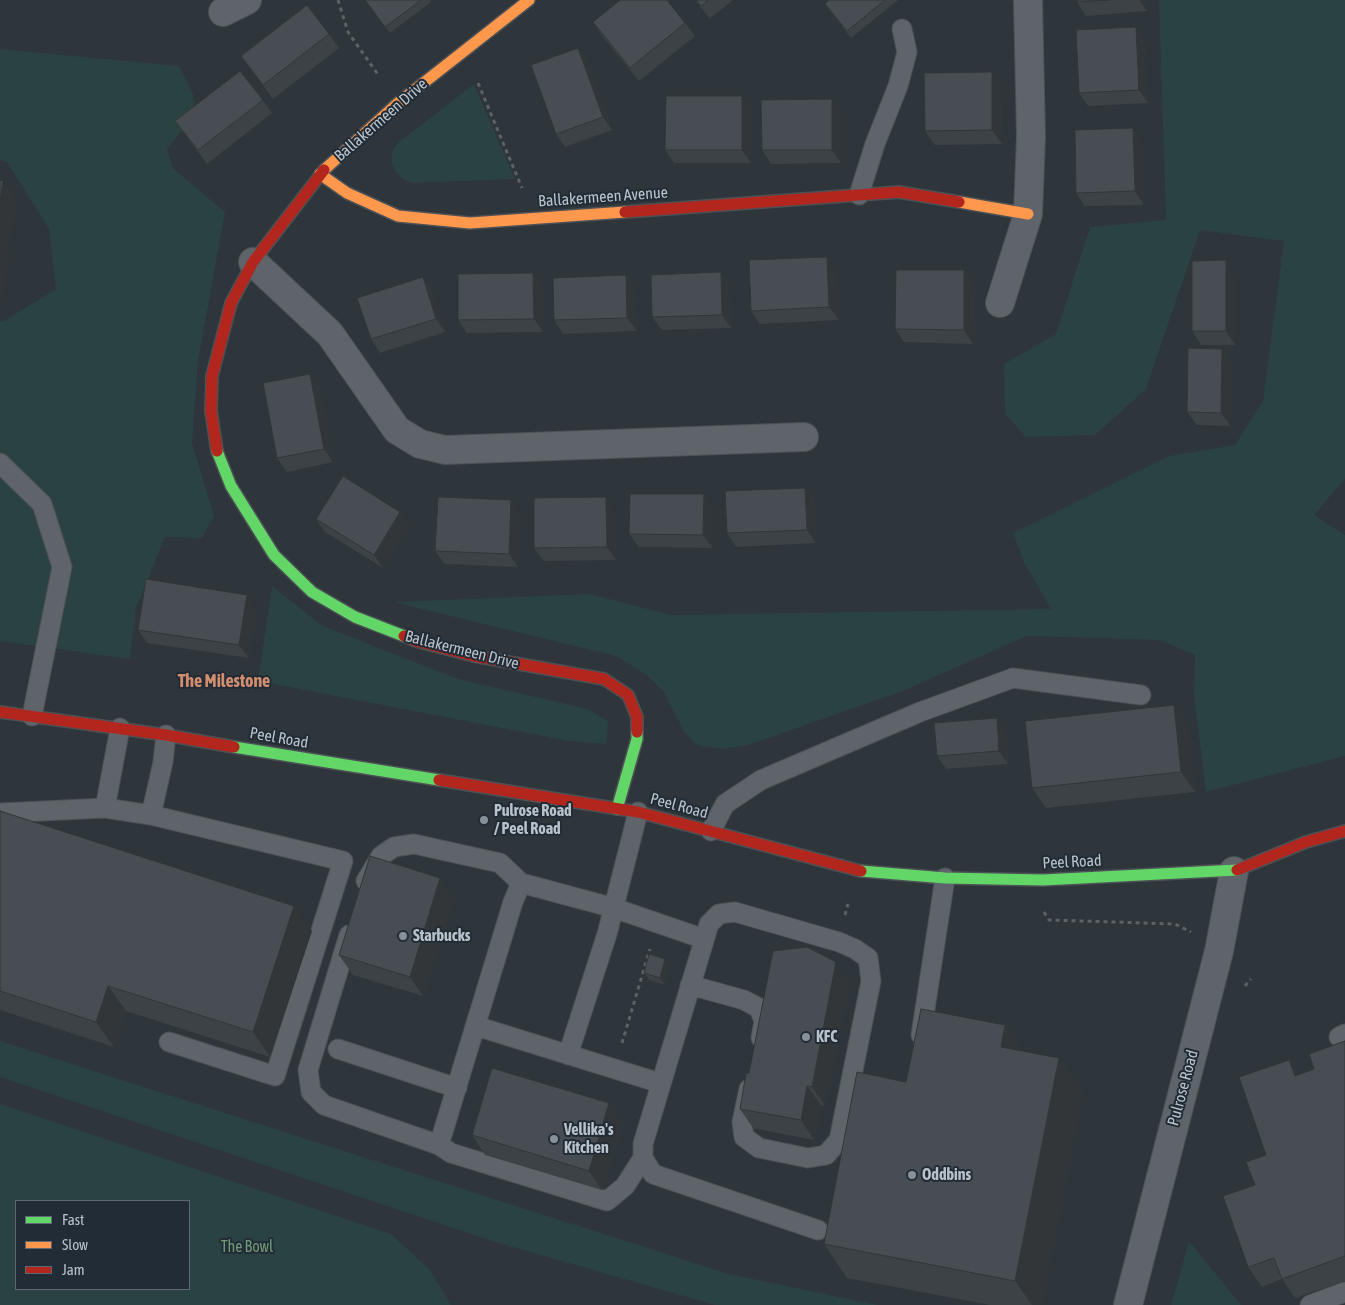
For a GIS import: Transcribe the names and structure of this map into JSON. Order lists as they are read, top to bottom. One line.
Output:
{"streets":{"main road":["Ballakermeen Drive","Ballakermeen Avenue","Peel Road"],"street":["Pulrose Road"]},"crossings":[["Ballakermeen Drive","Ballakermeen Avenue"],["Ballakermeen Drive","Peel Road"],["Peel Road","Pulrose Road"]],"districts":["The Milestone"],"parks":["The Bowl"],"places":["Pulrose Road / Peel Road","Starbucks","KFC","Vellika's Kitchen","Oddbins"],"legend":["Fast","Slow","Jam"]}
